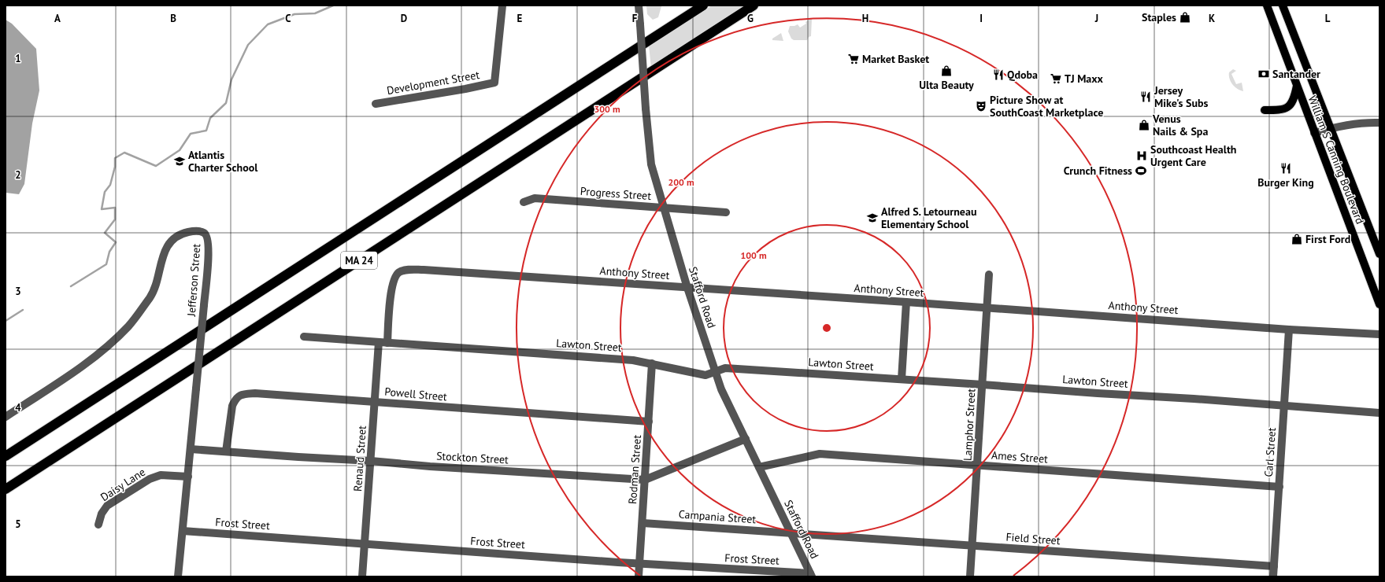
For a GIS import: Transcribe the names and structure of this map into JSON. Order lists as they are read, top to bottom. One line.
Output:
{"streets":{"highway":["MA 24"],"main road":["William S Canning Boulevard"],"street":["Development Street","Progress Street","Anthony Street","Jefferson Street","Stafford Road","Lawton Street","Powell Street","Lamphor Street","Carl Street","Ames Street","Stockton Street","Renaud Street","Rodman Street","Daisy Lane","Campania Street","Frost Street","Field Street"]},"crossings":[["Progress Street","Stafford Road"],["Anthony Street","Stafford Road"],["Anthony Street","Lawton Street"],["Anthony Street","Lamphor Street"],["Anthony Street","Carl Street"],["Jefferson Street","Stockton Street"],["Jefferson Street","Daisy Lane"],["Jefferson Street","Frost Street"],["Stafford Road","Lawton Street"],["Stafford Road","Ames Street"],["Stafford Road","Stockton Street"],["Stafford Road","Campania Street"],["Stafford Road","Frost Street"],["Stafford Road","Field Street"],["Lawton Street","Lamphor Street"],["Lawton Street","Carl Street"],["Lawton Street","Renaud Street"],["Lawton Street","Rodman Street"],["Powell Street","Stockton Street"],["Powell Street","Renaud Street"],["Powell Street","Rodman Street"],["Lamphor Street","Ames Street"],["Lamphor Street","Field Street"],["Carl Street","Ames Street"],["Carl Street","Field Street"],["Stockton Street","Renaud Street"],["Stockton Street","Rodman Street"],["Renaud Street","Frost Street"],["Rodman Street","Campania Street"],["Rodman Street","Frost Street"],["Campania Street","Field Street"]],"places":{"shop":["Staples","Ulta Beauty","Venus Nails & Spa","First Ford"],"supermarket":["Market Basket","TJ Maxx"],"bank":["Santander"],"restaurant":["Qdoba","Jersey Mike's Subs","Burger King"],"theatre":["Picture Show at SouthCoast Marketplace"],"hospital":["Southcoast Health Urgent Care"],"school or university":["Atlantis Charter School","Alfred S. Letourneau Elementary School"],"sports":["Crunch Fitness"]},"grid":{"columns":["A","B","C","D","E","F","G","H","I","J","K","L"],"rows":["1","2","3","4","5"]},"rings":["300 m","200 m","100 m"]}
